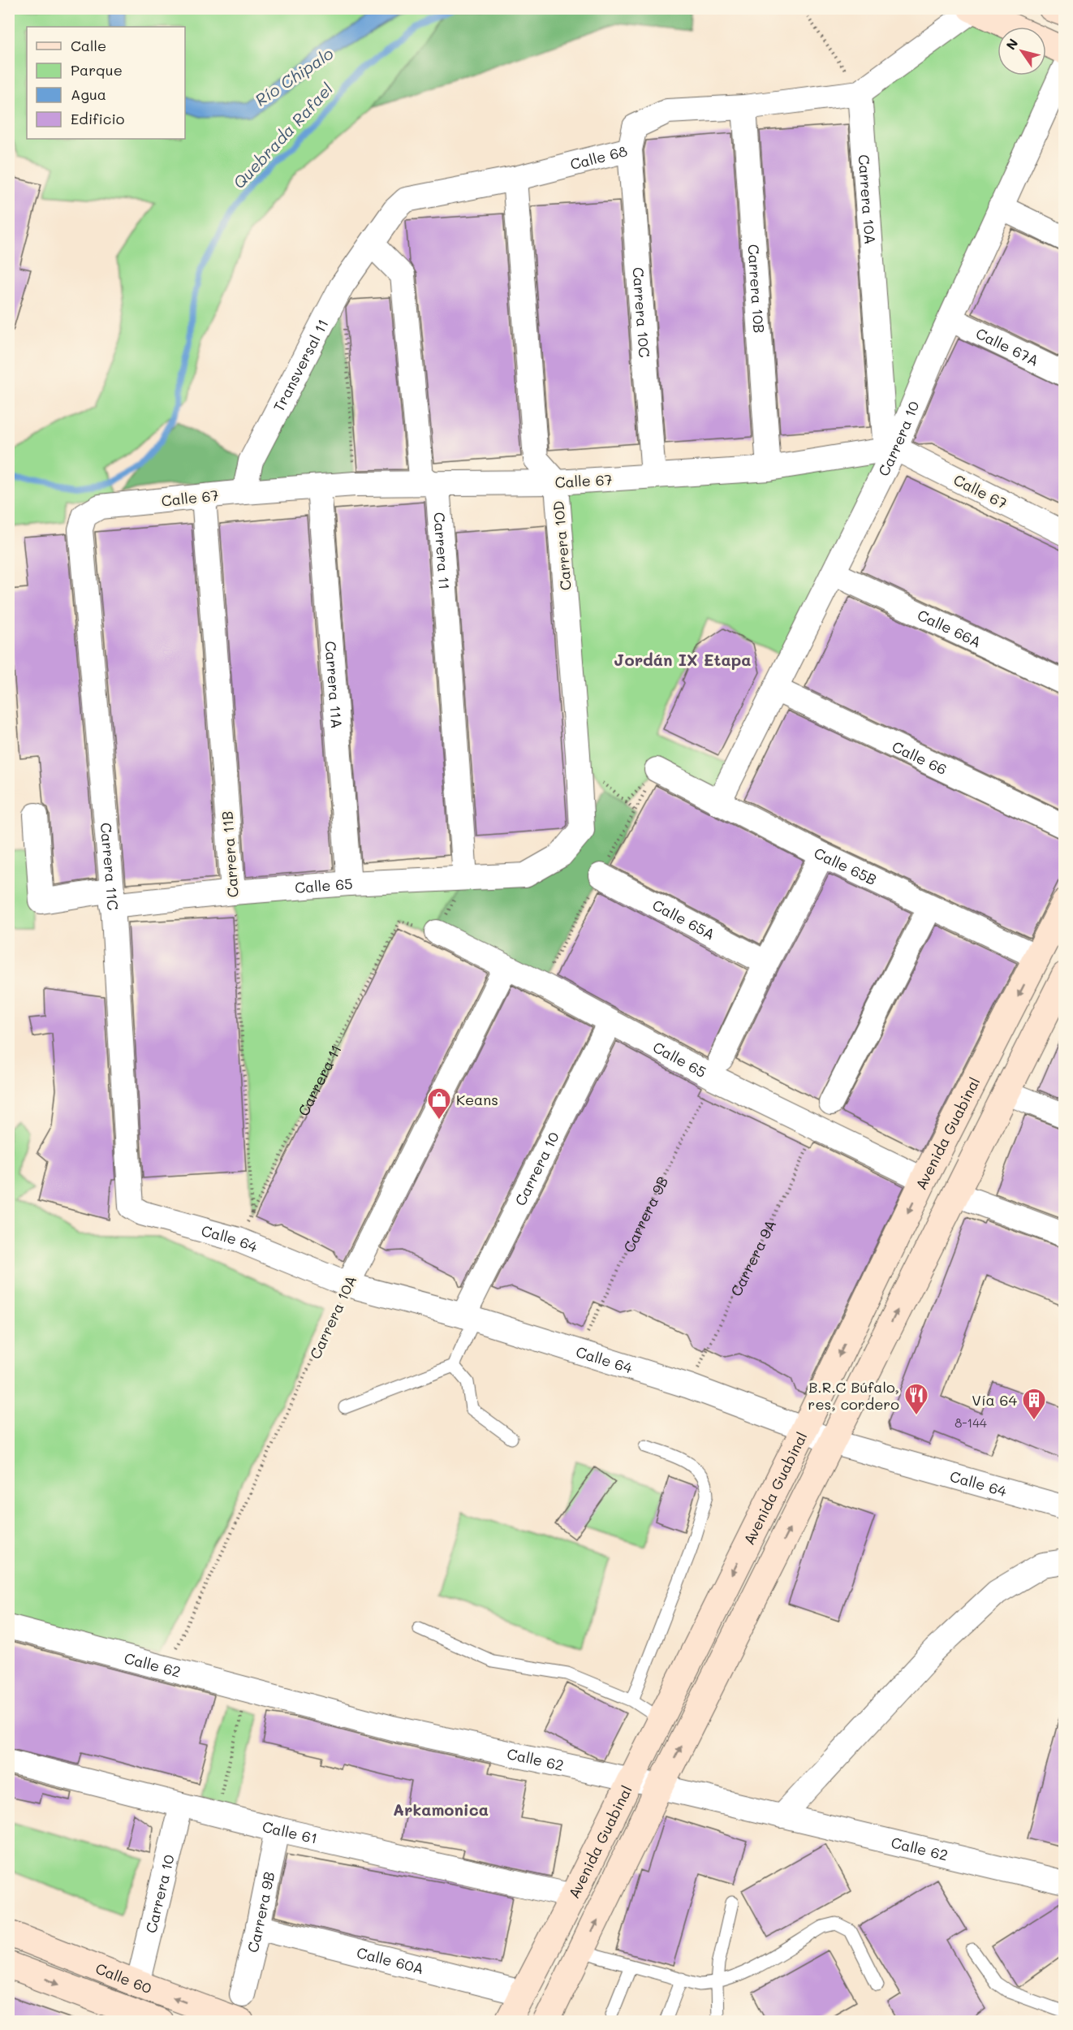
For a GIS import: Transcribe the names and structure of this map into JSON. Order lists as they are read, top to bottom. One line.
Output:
{"streets":{"main road":["Avenida Guabinal","Calle 60"],"street":["Calle 68","Carrera 10A","Carrera 10B","Carrera 10C","Calle 67A","Transversal 11","Carrera 10","Calle 67","Carrera 10D","Carrera 11","Calle 66A","Carrera 11A","Calle 66","Carrera 11B","Carrera 11C","Calle 65B","Calle 65","Calle 65A","Carrera 9B","Calle 64","Calle 62","Calle 61","Calle 60A"],"path":["Carrera 9A"]},"crossings":[["Calle 68","Carrera 10A"],["Calle 68","Carrera 10B"],["Calle 68","Carrera 10C"],["Calle 68","Transversal 11"],["Calle 68","Carrera 10D"],["Calle 68","Carrera 11"],["Carrera 10A","Carrera 10"],["Carrera 10A","Calle 67"],["Carrera 10A","Calle 65"],["Carrera 10A","Calle 64"],["Carrera 10A","Calle 62"],["Carrera 10B","Calle 67"],["Carrera 10C","Calle 67"],["Calle 67A","Carrera 10"],["Transversal 11","Calle 67"],["Transversal 11","Carrera 11"],["Carrera 10","Calle 67"],["Carrera 10","Calle 66A"],["Carrera 10","Calle 66"],["Carrera 10","Calle 65B"],["Carrera 10","Calle 65"],["Carrera 10","Calle 64"],["Carrera 10","Calle 61"],["Carrera 10","Calle 60"],["Calle 67","Carrera 10D"],["Calle 67","Carrera 11"],["Calle 67","Carrera 11A"],["Calle 67","Carrera 11B"],["Calle 67","Carrera 11C"],["Carrera 10D","Calle 65"],["Carrera 11","Carrera 11B"],["Carrera 11","Calle 65"],["Carrera 11","Calle 64"],["Carrera 11A","Calle 65"],["Carrera 11B","Calle 65"],["Carrera 11C","Calle 65"],["Carrera 11C","Calle 64"],["Calle 65B","Avenida Guabinal"],["Calle 65","Avenida Guabinal"],["Calle 65","Carrera 9B"],["Calle 65","Carrera 9A"],["Avenida Guabinal","Calle 64"],["Avenida Guabinal","Calle 62"],["Avenida Guabinal","Calle 61"],["Avenida Guabinal","Calle 60A"],["Carrera 9B","Calle 64"],["Carrera 9B","Calle 61"],["Carrera 9B","Calle 60A"],["Calle 64","Carrera 9A"]],"districts":["Jordán IX Etapa","Arkamonica"],"water":["Río Chipalo","Quebrada Rafael"],"places":{"shop":["Keans"],"restaurant":["B.R.C Búfalo, res, cordero"],"building":["Vía 64"]},"house_numbers":["8-144"],"legend":["Calle","Parque","Agua","Edificio"],"north":"top left"}
